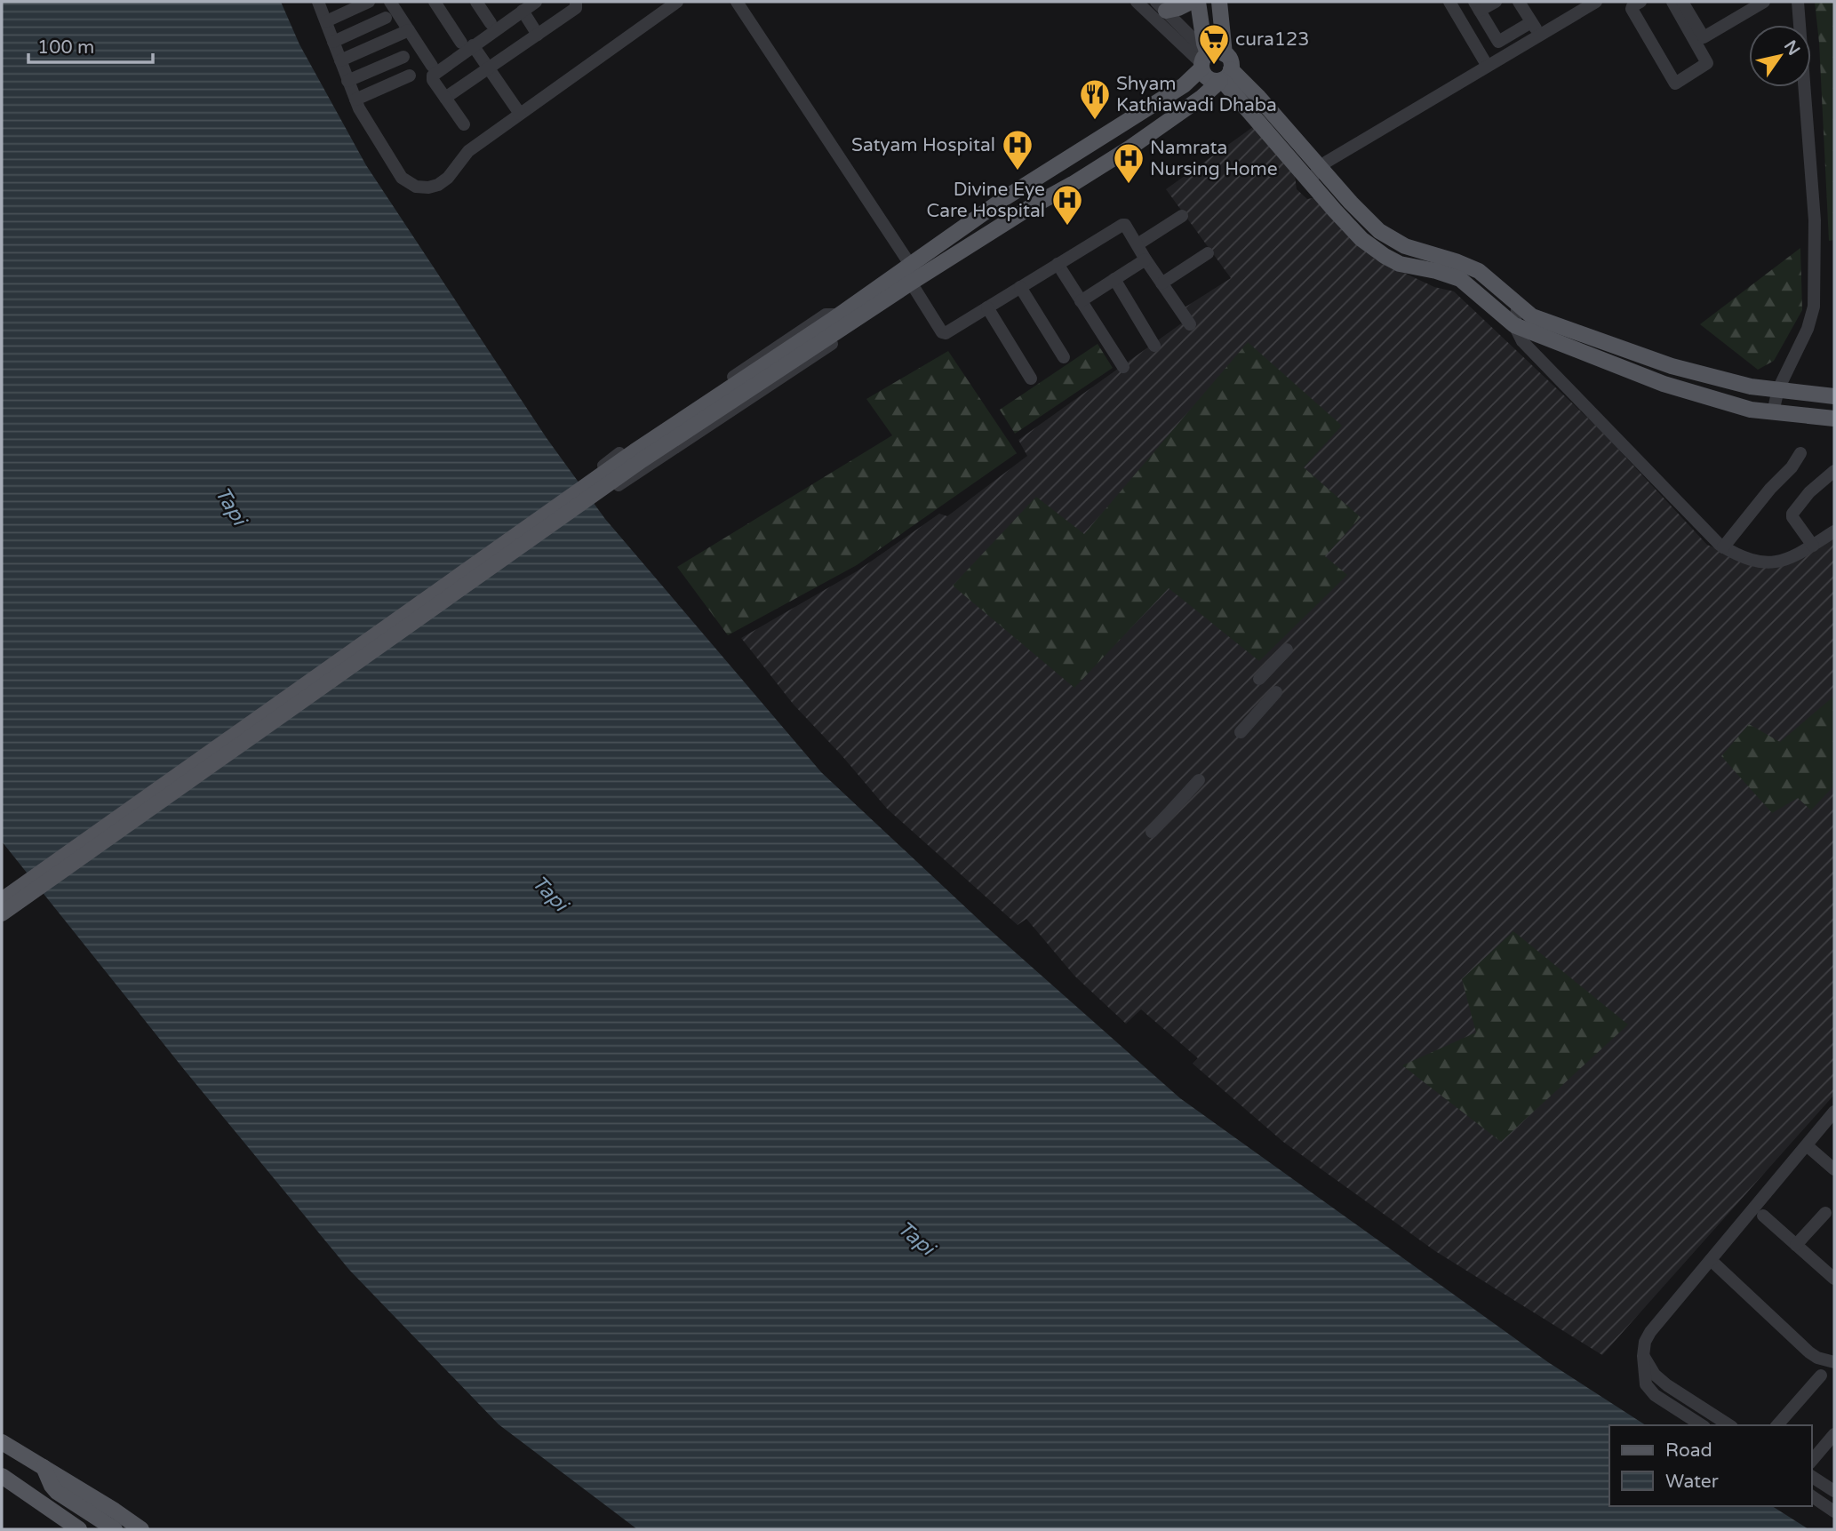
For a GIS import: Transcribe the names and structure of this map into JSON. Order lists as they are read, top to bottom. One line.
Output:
{"water":["Tapi"],"places":{"supermarket":["cura123"],"restaurant":["Shyam Kathiawadi Dhaba"],"hospital":["Satyam Hospital","Namrata Nursing Home","Divine Eye Care Hospital"]},"legend":["Road","Water"],"scale_bar":"100 m","north":"top right"}
